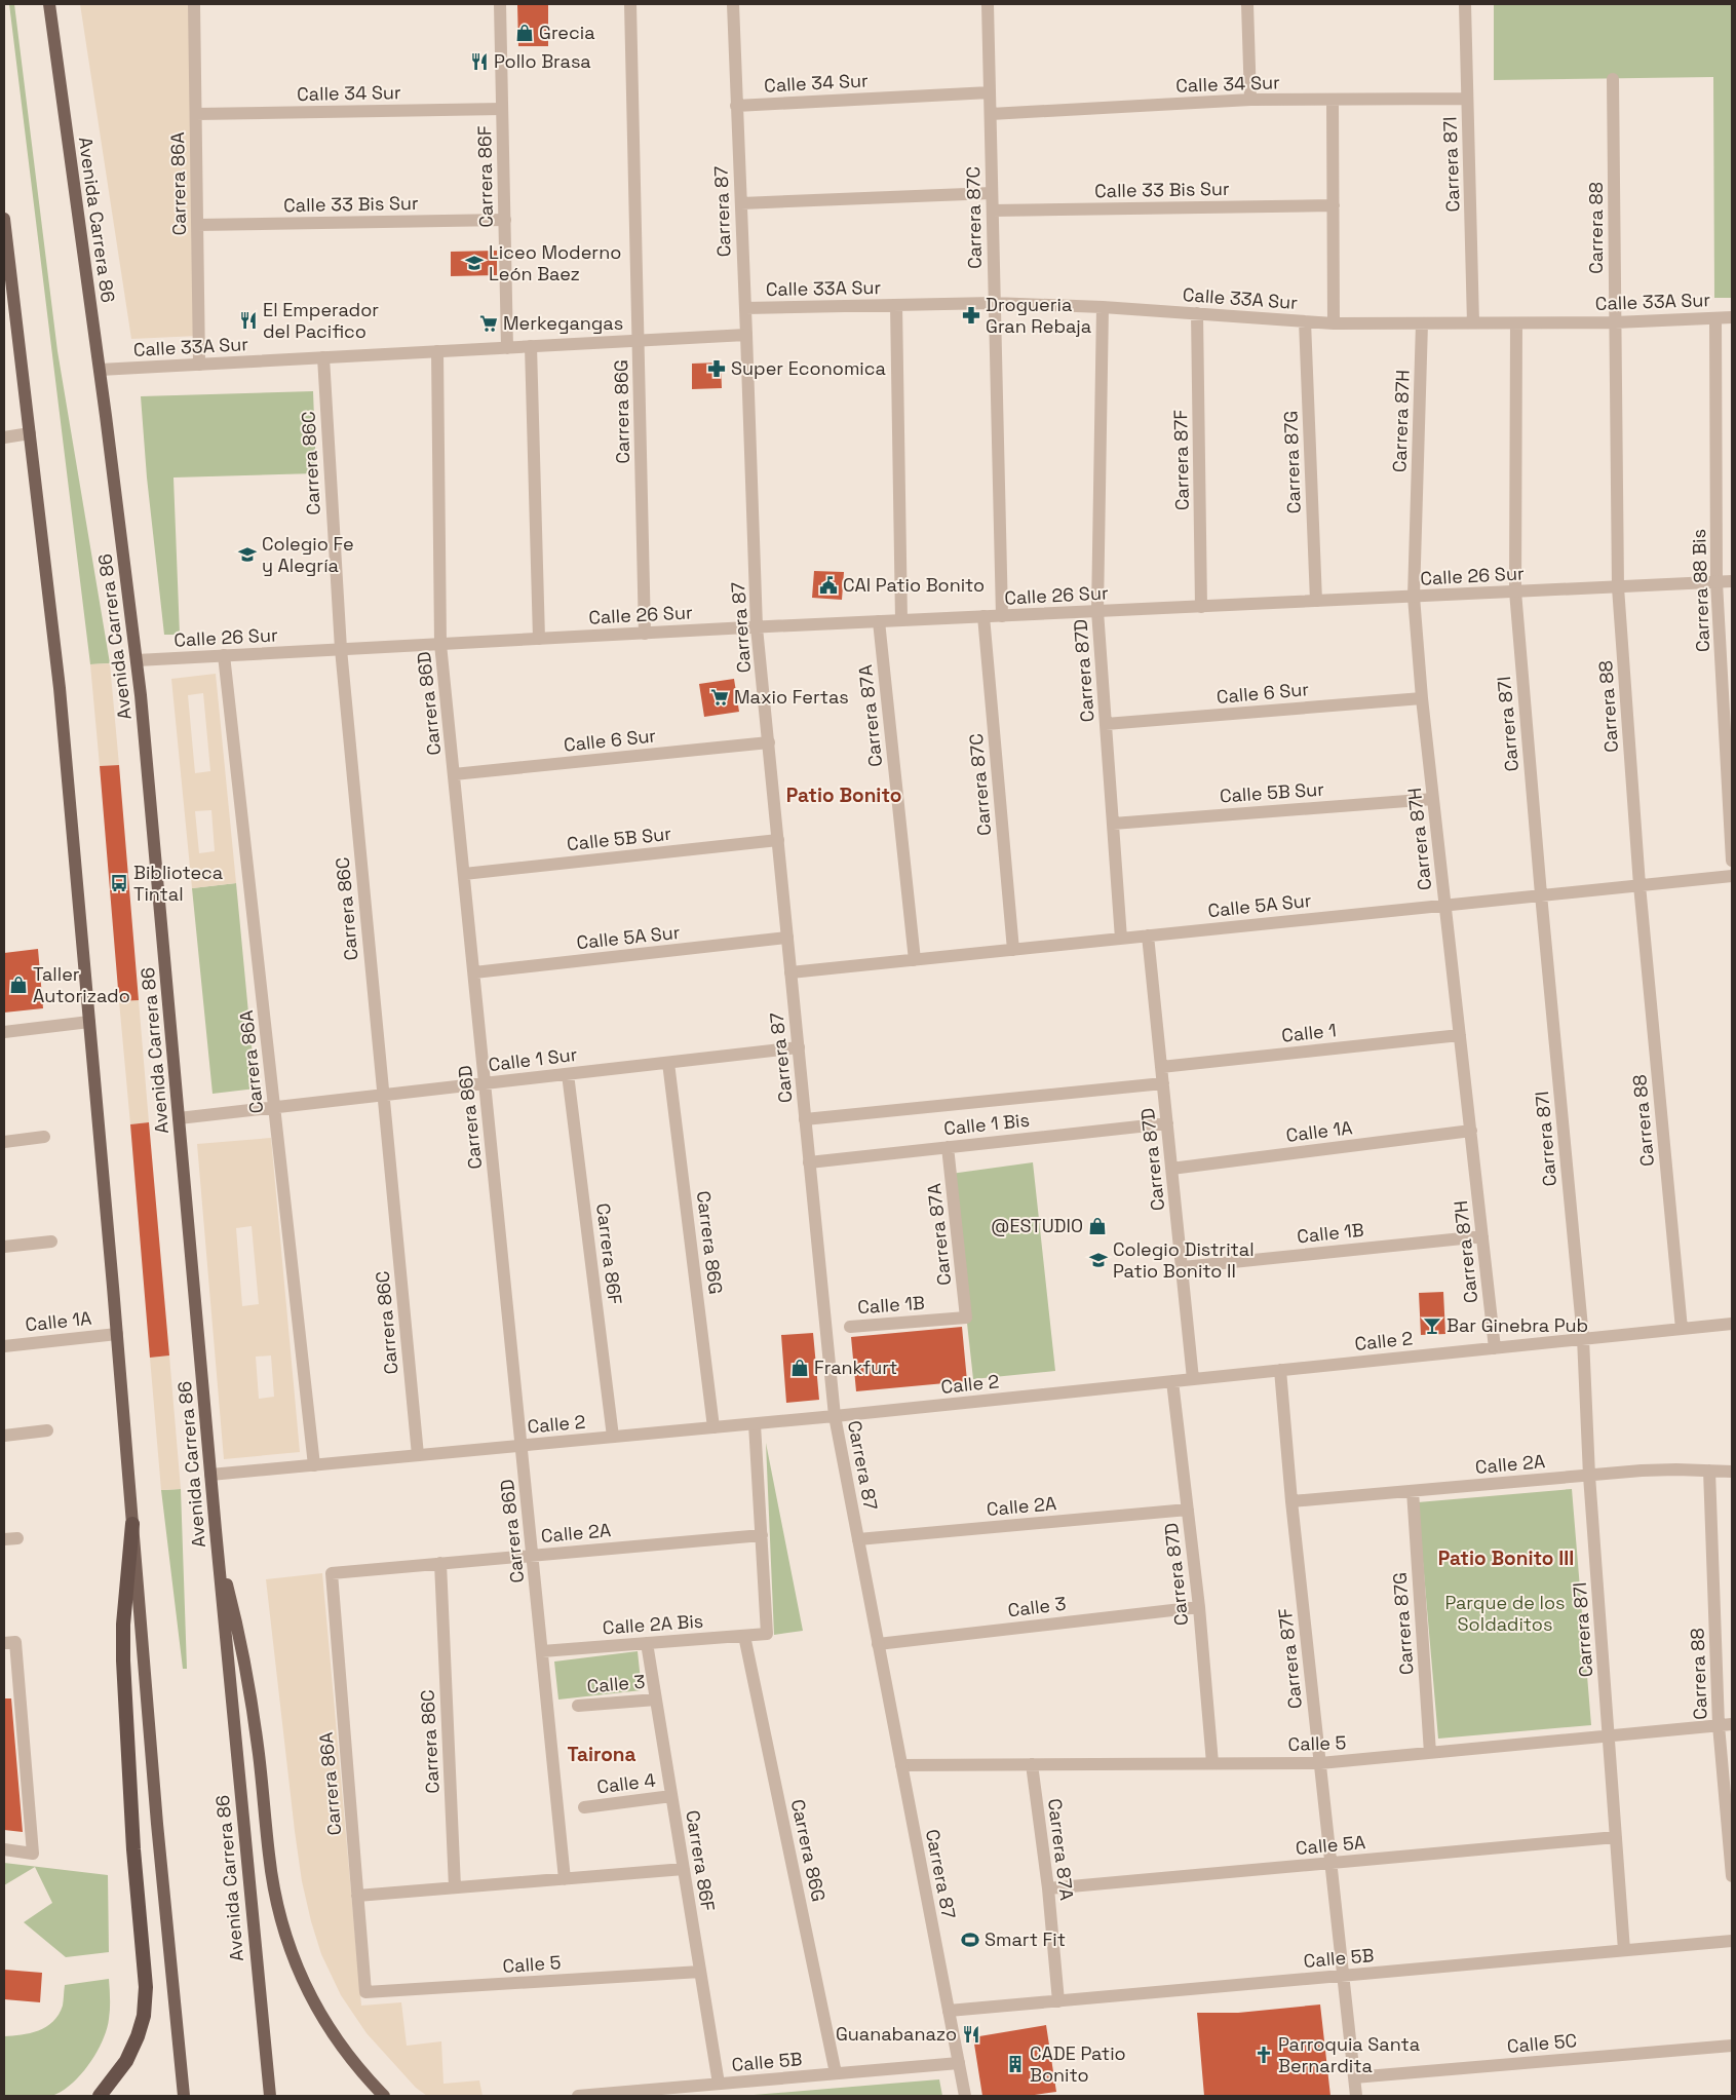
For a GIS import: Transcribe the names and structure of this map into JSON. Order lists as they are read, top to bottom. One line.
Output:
{"streets":{"main road":["Avenida Carrera 86"],"street":["Calle 34 Sur","Carrera 87I","Carrera 86F","Carrera 86A","Calle 33 Bis Sur","Carrera 87","Carrera 87C","Carrera 88","Calle 33A Sur","Carrera 86G","Carrera 87H","Carrera 87F","Carrera 87G","Carrera 86C","Calle 26 Sur","Carrera 88 Bis","Carrera 87D","Calle 6 Sur","Carrera 86D","Carrera 87A","Calle 5B Sur","Calle 5A Sur","Calle 1","Calle 1 Sur","Calle 1 Bis","Calle 1A","Calle 1B","Calle 2","Calle 2A","Calle 3","Calle 2A Bis","Calle 5","Calle 4","Calle 5A","Calle 5B","Calle 5C"]},"crossings":[["Calle 34 Sur","Carrera 87I"],["Calle 34 Sur","Carrera 86F"],["Calle 34 Sur","Carrera 86A"],["Calle 34 Sur","Carrera 87"],["Calle 34 Sur","Carrera 87C"],["Carrera 87I","Calle 33A Sur"],["Carrera 87I","Calle 26 Sur"],["Carrera 87I","Calle 5A Sur"],["Carrera 87I","Calle 2"],["Carrera 87I","Calle 2A"],["Carrera 87I","Calle 5"],["Carrera 87I","Calle 5A"],["Carrera 87I","Calle 5B"],["Carrera 86F","Calle 33 Bis Sur"],["Carrera 86F","Calle 33A Sur"],["Carrera 86F","Calle 1 Sur"],["Carrera 86F","Calle 2"],["Carrera 86F","Calle 3"],["Carrera 86F","Calle 2A Bis"],["Carrera 86F","Calle 5"],["Carrera 86F","Calle 4"],["Carrera 86F","Calle 5B"],["Carrera 86A","Calle 33 Bis Sur"],["Carrera 86A","Calle 33A Sur"],["Carrera 86A","Calle 26 Sur"],["Carrera 86A","Calle 1 Sur"],["Carrera 86A","Calle 2"],["Carrera 86A","Calle 2A"],["Carrera 86A","Calle 5"],["Calle 33 Bis Sur","Carrera 87C"],["Carrera 87","Calle 33A Sur"],["Carrera 87","Calle 26 Sur"],["Carrera 87","Calle 6 Sur"],["Carrera 87","Calle 5B Sur"],["Carrera 87","Calle 5A Sur"],["Carrera 87","Calle 1 Sur"],["Carrera 87","Calle 1 Bis"],["Carrera 87","Calle 2"],["Carrera 87","Calle 2A"],["Carrera 87","Calle 3"],["Carrera 87","Calle 5"],["Carrera 87","Calle 5B"],["Carrera 87C","Calle 33A Sur"],["Carrera 87C","Calle 26 Sur"],["Carrera 87C","Calle 5A Sur"],["Avenida Carrera 86","Calle 33A Sur"],["Avenida Carrera 86","Calle 26 Sur"],["Avenida Carrera 86","Calle 1 Sur"],["Avenida Carrera 86","Calle 2"],["Carrera 88","Calle 33A Sur"],["Carrera 88","Calle 26 Sur"],["Carrera 88","Calle 5A Sur"],["Carrera 88","Calle 2"],["Carrera 88","Calle 2A"],["Carrera 88","Calle 5"],["Calle 33A Sur","Carrera 86G"],["Calle 33A Sur","Carrera 87H"],["Calle 33A Sur","Carrera 87F"],["Calle 33A Sur","Carrera 87G"],["Calle 33A Sur","Carrera 86C"],["Calle 33A Sur","Carrera 88 Bis"],["Calle 33A Sur","Carrera 87D"],["Calle 33A Sur","Carrera 86D"],["Carrera 86G","Calle 26 Sur"],["Carrera 86G","Calle 1 Sur"],["Carrera 86G","Calle 2"],["Carrera 86G","Calle 2A Bis"],["Carrera 86G","Calle 5B"],["Carrera 87H","Calle 26 Sur"],["Carrera 87H","Calle 6 Sur"],["Carrera 87H","Calle 5B Sur"],["Carrera 87H","Calle 5A Sur"],["Carrera 87H","Calle 1"],["Carrera 87H","Calle 1A"],["Carrera 87H","Calle 1B"],["Carrera 87H","Calle 2"],["Carrera 87F","Calle 26 Sur"],["Carrera 87F","Calle 2"],["Carrera 87F","Calle 2A"],["Carrera 87F","Calle 5"],["Carrera 87F","Calle 5A"],["Carrera 87F","Calle 5B"],["Carrera 87F","Calle 5C"],["Carrera 87G","Calle 26 Sur"],["Carrera 87G","Calle 2A"],["Carrera 87G","Calle 5"],["Carrera 86C","Calle 26 Sur"],["Carrera 86C","Calle 1 Sur"],["Carrera 86C","Calle 2"],["Carrera 86C","Calle 2A"],["Calle 26 Sur","Carrera 88 Bis"],["Calle 26 Sur","Carrera 87D"],["Calle 26 Sur","Carrera 86D"],["Calle 26 Sur","Carrera 87A"],["Carrera 87D","Calle 6 Sur"],["Carrera 87D","Calle 5B Sur"],["Carrera 87D","Calle 5A Sur"],["Carrera 87D","Calle 1"],["Carrera 87D","Calle 1 Bis"],["Carrera 87D","Calle 1A"],["Carrera 87D","Calle 1B"],["Carrera 87D","Calle 2"],["Carrera 87D","Calle 2A"],["Carrera 87D","Calle 3"],["Carrera 87D","Calle 5"],["Calle 6 Sur","Carrera 86D"],["Carrera 86D","Calle 5B Sur"],["Carrera 86D","Calle 5A Sur"],["Carrera 86D","Calle 1 Sur"],["Carrera 86D","Calle 2"],["Carrera 86D","Calle 2A"],["Carrera 86D","Calle 2A Bis"],["Carrera 87A","Calle 5A Sur"],["Carrera 87A","Calle 1 Bis"],["Carrera 87A","Calle 1B"],["Carrera 87A","Calle 5"],["Carrera 87A","Calle 5A"],["Carrera 87A","Calle 5B"],["Calle 2A","Calle 2A Bis"]],"districts":["Patio Bonito","Patio Bonito III","Tairona"],"parks":["Parque de los Soldaditos"],"places":{"shop":["Grecia","Taller Autorizado","@ESTUDIO","Frankfurt"],"restaurant":["Pollo Brasa","El Emperador del Pacifico","Guanabanazo"],"school or university":["Liceo Moderno León Baez","Colegio Fe y Alegría","Colegio Distrital Patio Bonito II"],"pharmacy":["Drogueria Gran Rebaja","Super Economica"],"supermarket":["Merkegangas","Maxio Fertas"],"public building":["CAI Patio Bonito"],"bus stop":["Biblioteca Tintal"],"bar":["Bar Ginebra Pub"],"sports":["Smart Fit"],"church":["Parroquia Santa Bernardita"],"building":["CADE Patio Bonito"]}}
